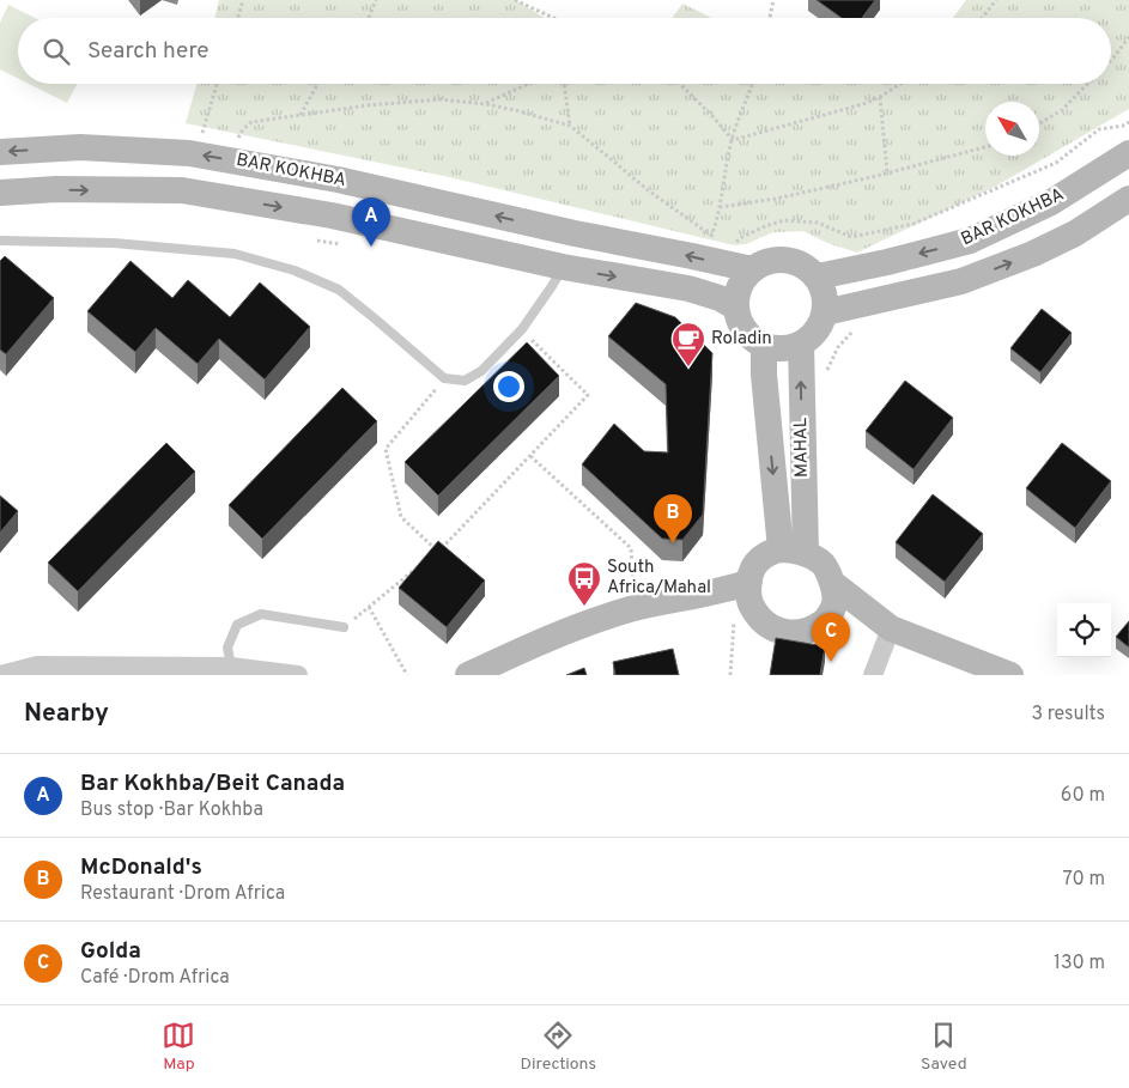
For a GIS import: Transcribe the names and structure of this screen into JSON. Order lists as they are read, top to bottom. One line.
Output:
{"streets":{"main road":["BAR KOKHBA","MAHAL"]},"crossings":[["BAR KOKHBA","MAHAL"]],"places":{"cafe":["Roladin"],"bus stop":["South Africa/Mahal"]},"north":"top left","page":{"search":"Search here","pins":["A","B","C"],"heading":["Nearby","3 results"],"list":[{"mark":"A","name":"Bar Kokhba/Beit Canada","note":"Bus stop · Bar Kokhba","value":"60 m"},{"mark":"B","name":"McDonald's","note":"Restaurant · Drom Africa","value":"70 m"},{"mark":"C","name":"Golda","note":"Café · Drom Africa","value":"130 m"}],"nav":["Map","Directions","Saved"]}}
